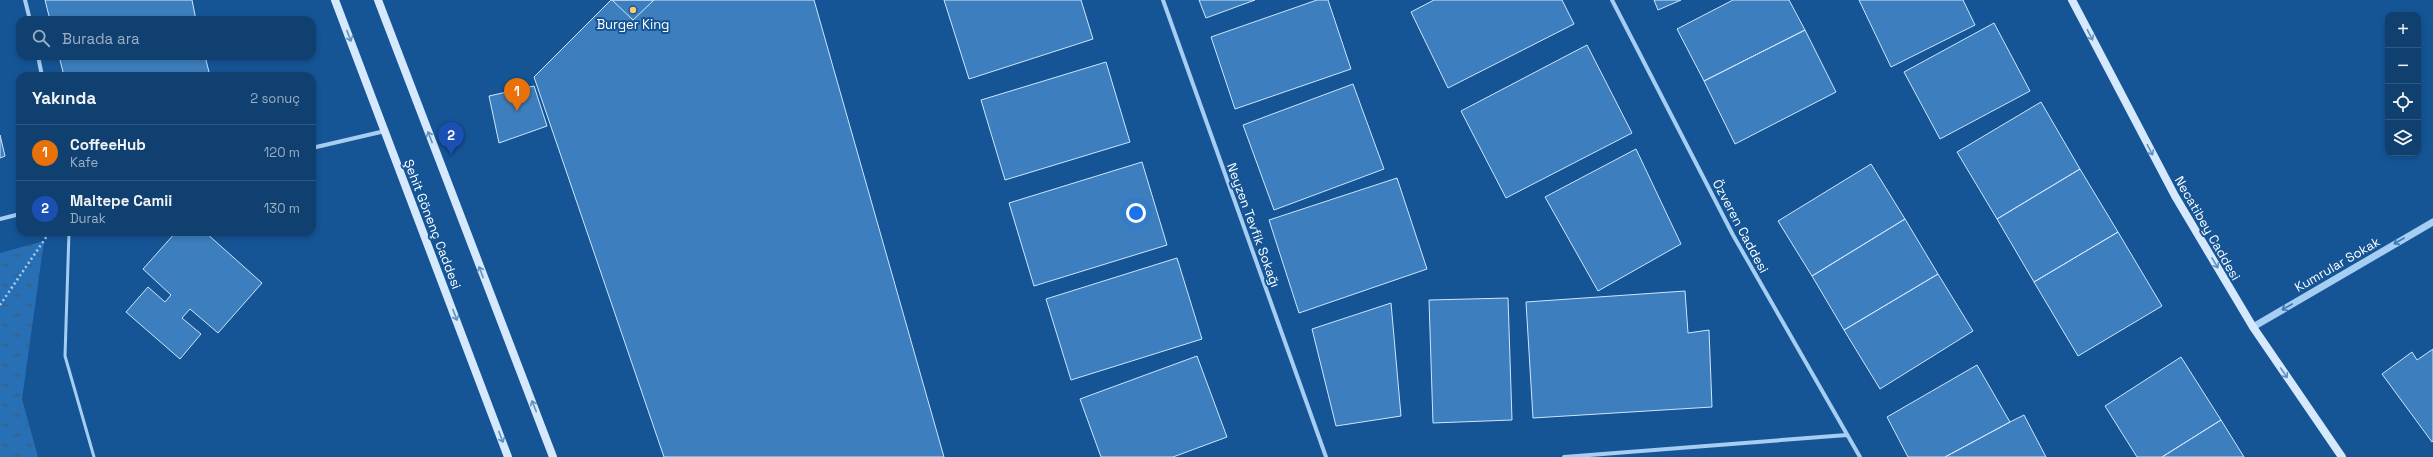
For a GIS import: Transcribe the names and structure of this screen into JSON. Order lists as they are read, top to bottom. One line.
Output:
{"streets":{"main road":["Şehit Gönenç Caddesi","Necatibey Caddesi"],"street":["Neyzen Tevfik Sokağı","Özveren Caddesi","Kumrular Sokak"]},"crossings":[["Necatibey Caddesi","Kumrular Sokak"]],"one_way":["Necatibey Caddesi","Kumrular Sokak"],"places":["Burger King"],"page":{"map_buttons":["+","−"],"search":"Burada ara","heading":["Yakında","2 sonuç"],"pins":["1","2"],"list":[{"mark":"1","name":"CoffeeHub","note":"Kafe","value":"120 m"},{"mark":"2","name":"Maltepe Camii","note":"Durak","value":"130 m"}]}}
